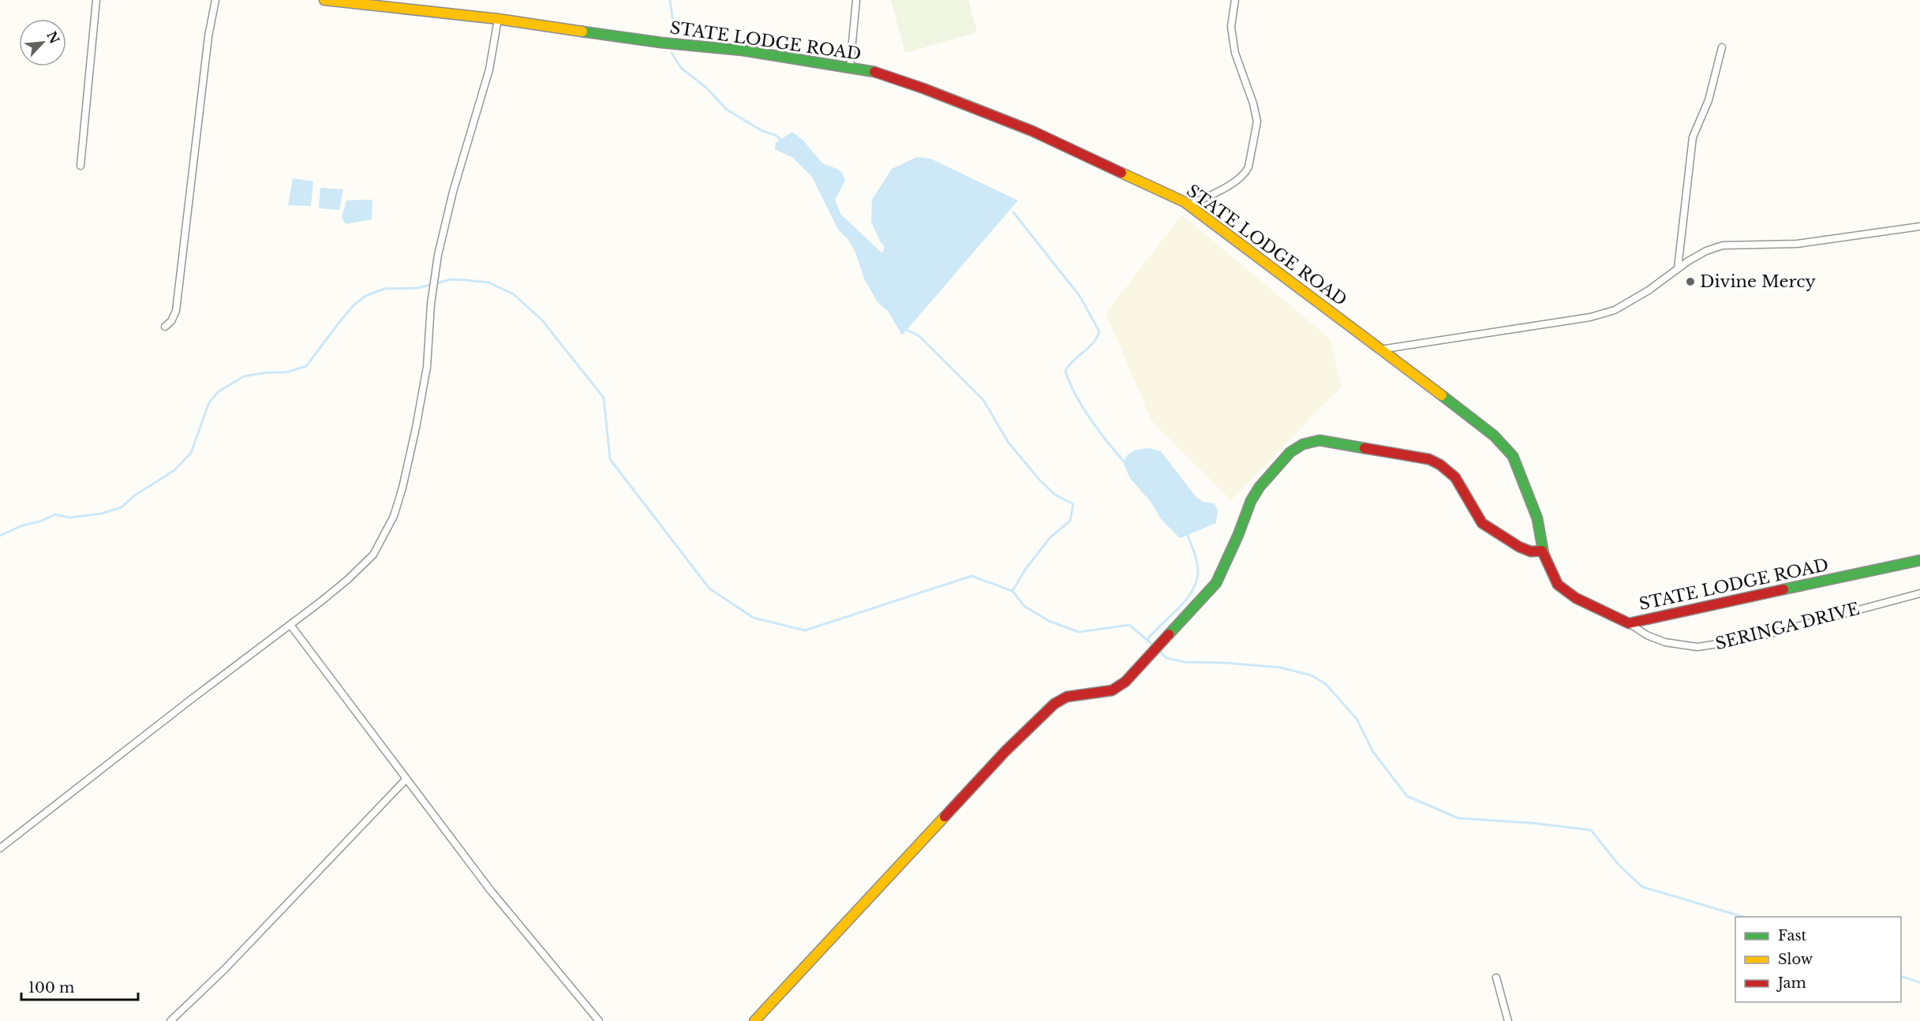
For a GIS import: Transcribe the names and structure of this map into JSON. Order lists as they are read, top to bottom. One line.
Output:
{"streets":{"street":["STATE LODGE ROAD","SERINGA DRIVE"]},"crossings":[["STATE LODGE ROAD","SERINGA DRIVE"]],"places":["Divine Mercy"],"legend":["Fast","Slow","Jam"],"scale_bar":"100 m","north":"top right"}
